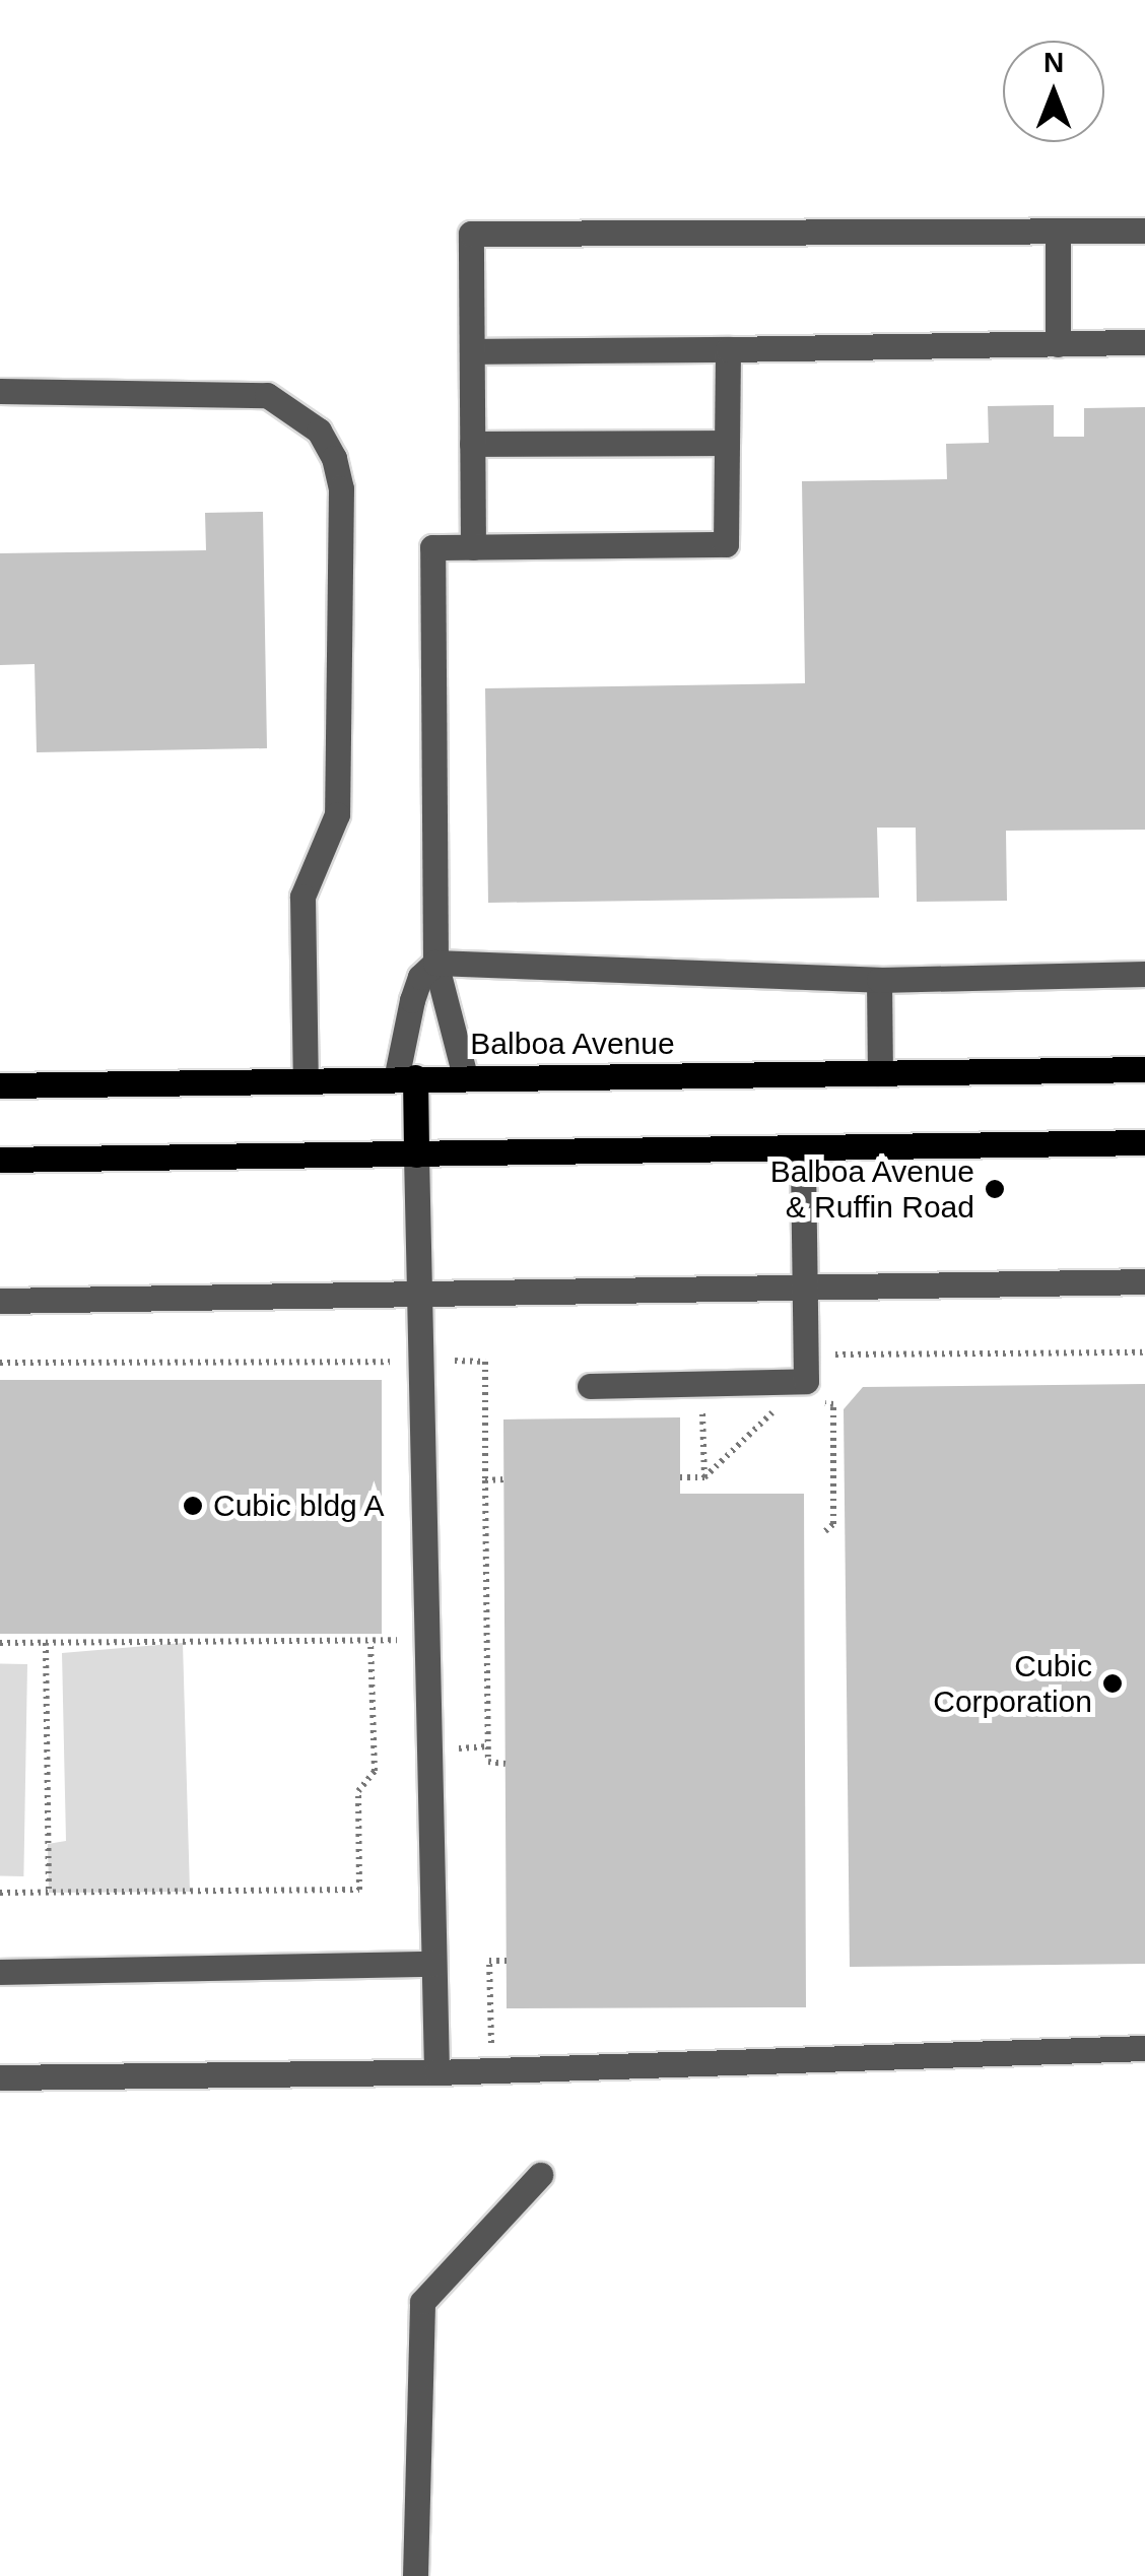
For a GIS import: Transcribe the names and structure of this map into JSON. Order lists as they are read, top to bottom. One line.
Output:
{"streets":{"main road":["Balboa Avenue"]},"places":["Balboa Avenue & Ruffin Road","Cubic bldg A","Cubic Corporation"],"north":"top"}
